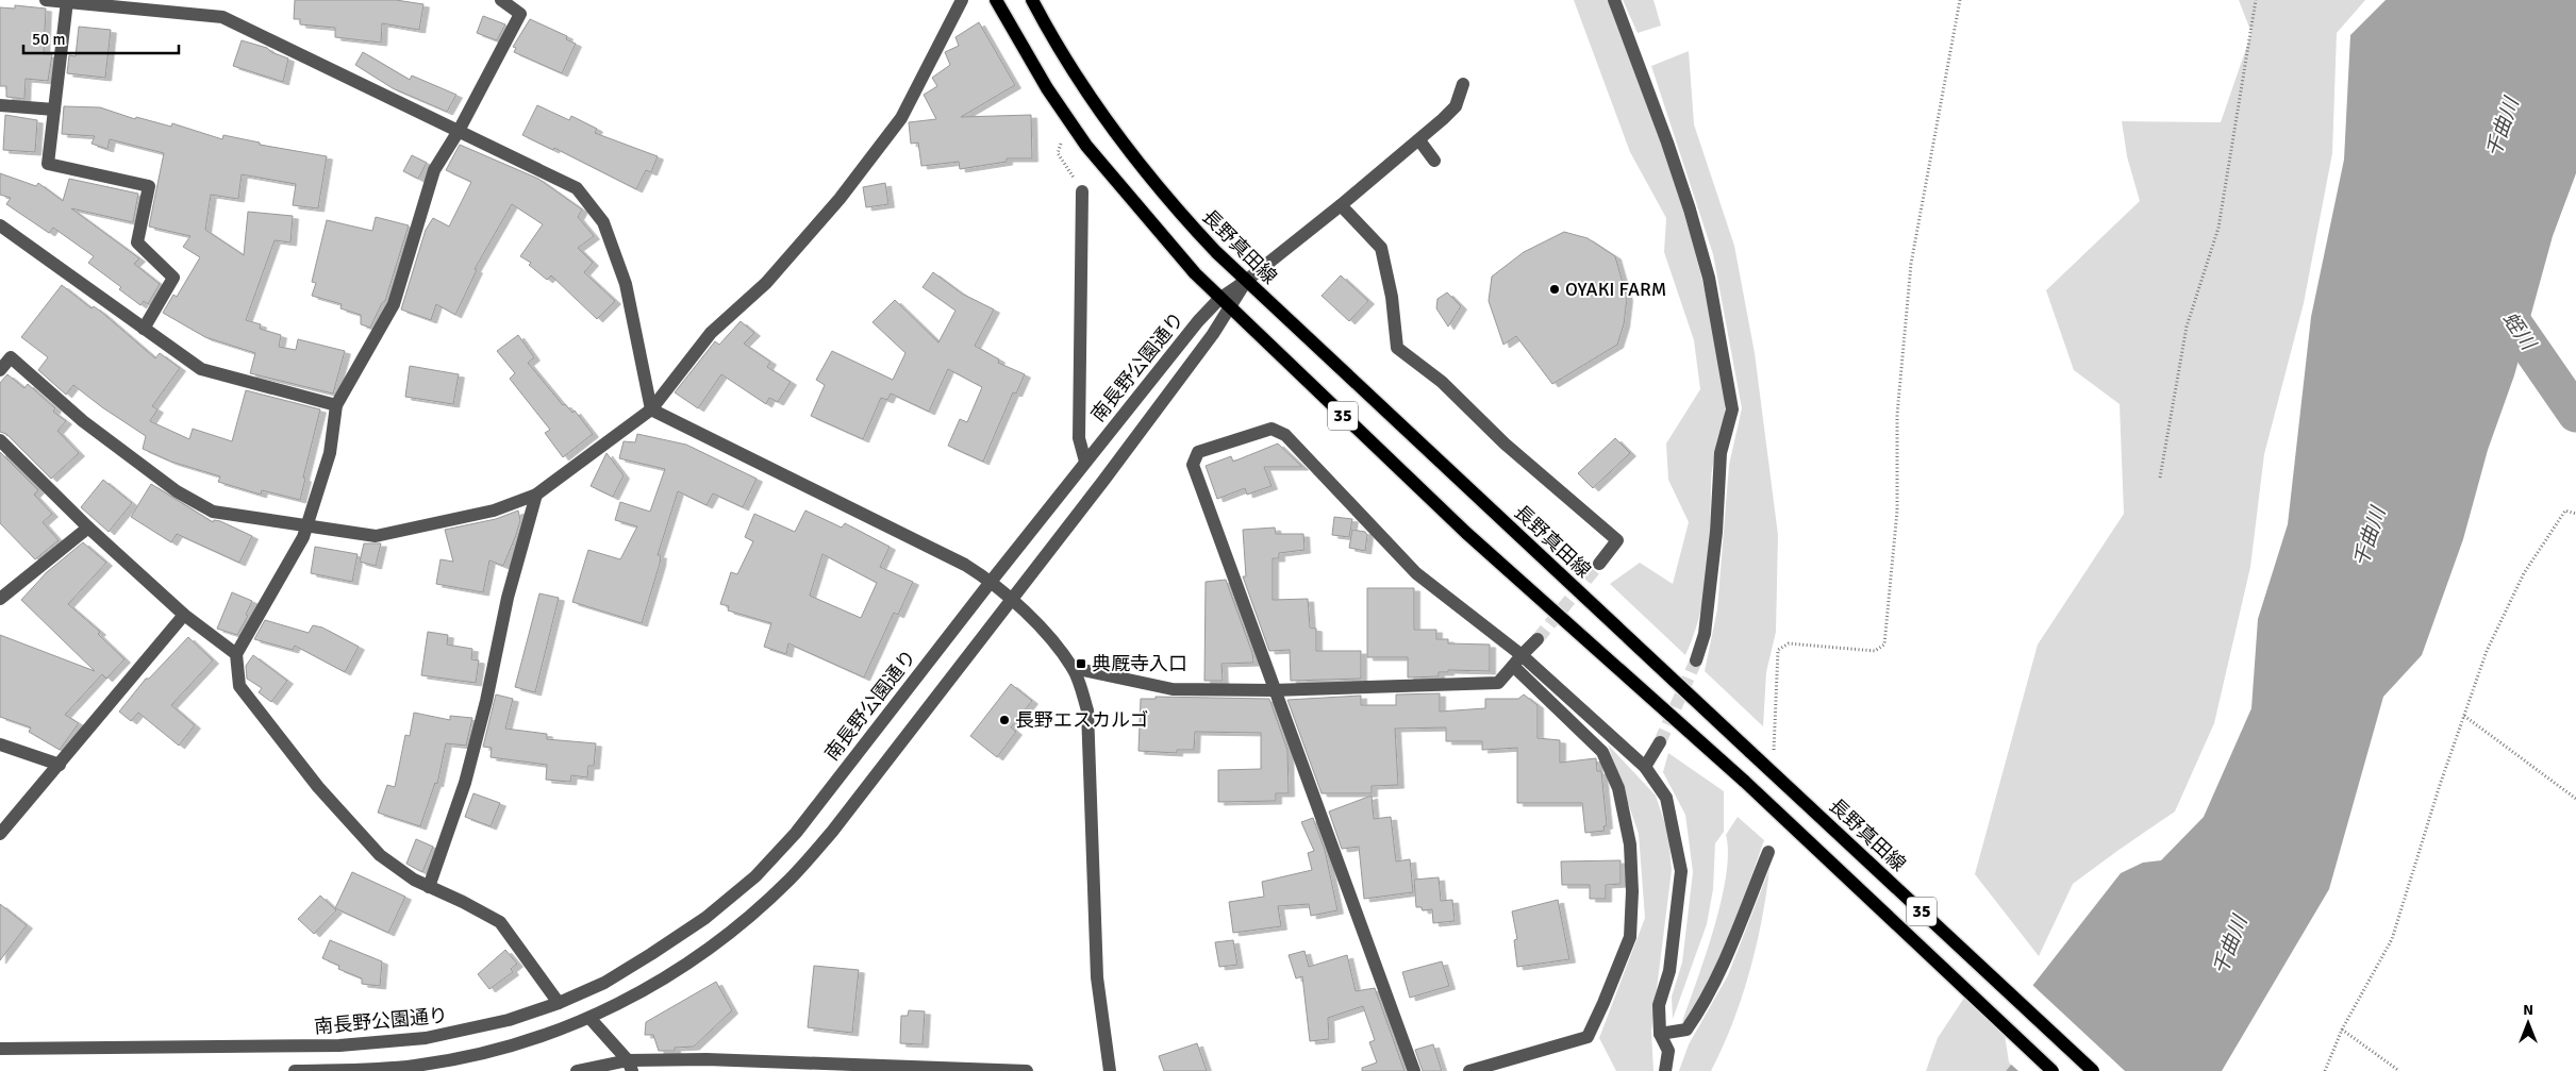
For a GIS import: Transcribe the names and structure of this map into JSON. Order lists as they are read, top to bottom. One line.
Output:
{"streets":{"main road":["長野真田線","35"],"street":["南長野公園通り"]},"crossings":[["長野真田線","南長野公園通り"],["南長野公園通り","35"]],"water":["千曲川","蛭川"],"places":{"other":["OYAKI FARM","長野エスカルゴ"],"transit":["典厩寺入口"]},"scale_bar":"50 m","north":"top"}
